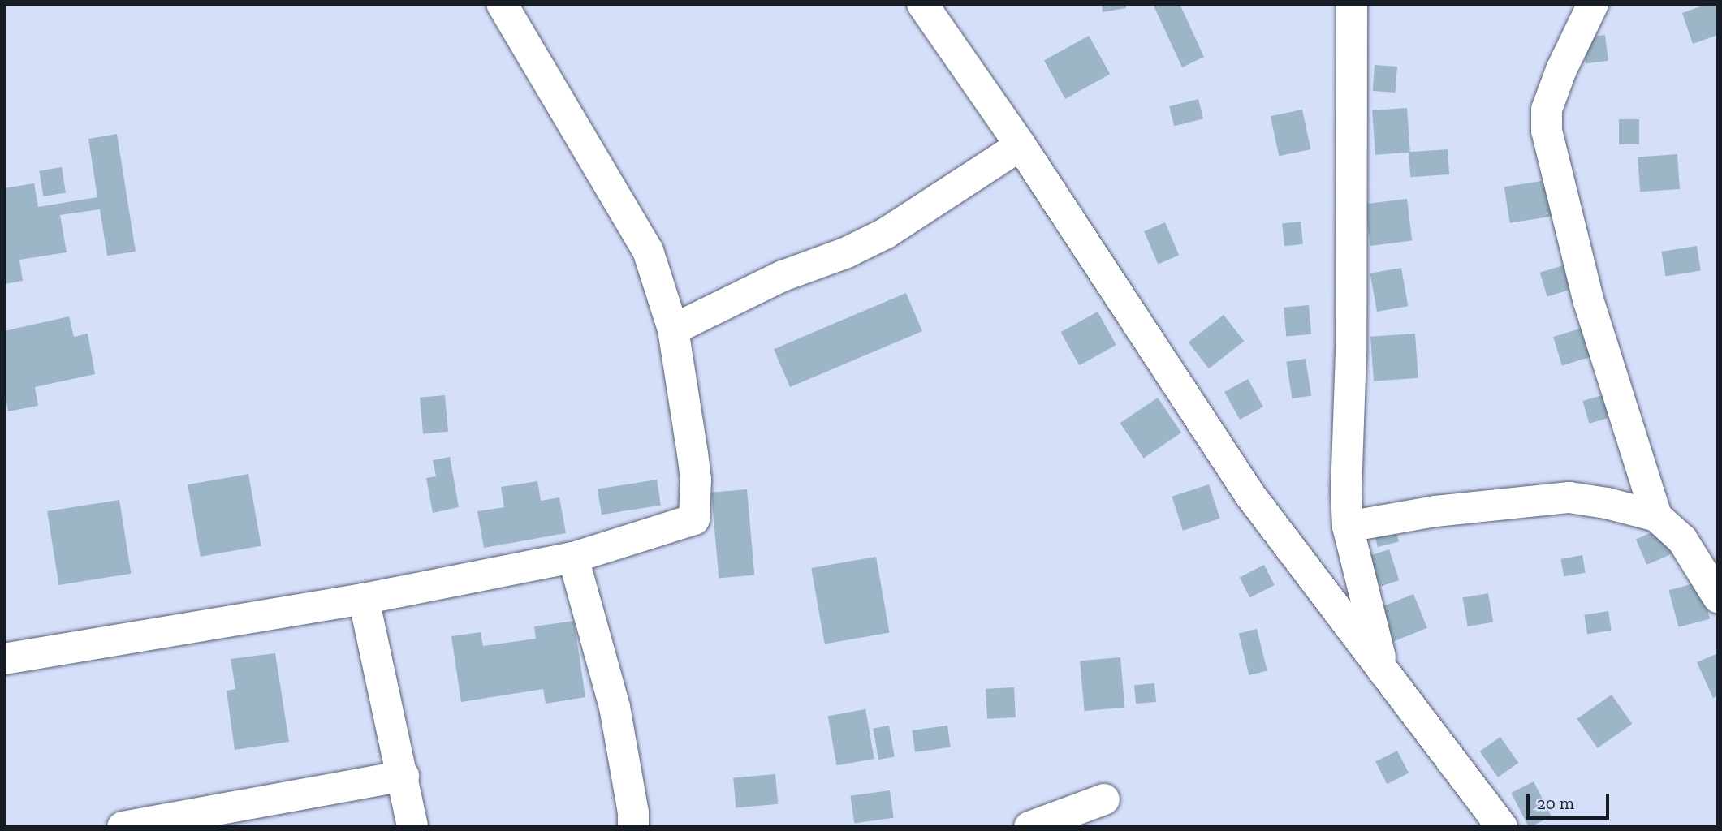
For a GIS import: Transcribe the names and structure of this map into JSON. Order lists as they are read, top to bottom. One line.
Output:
{"scale_bar":"20 m"}
